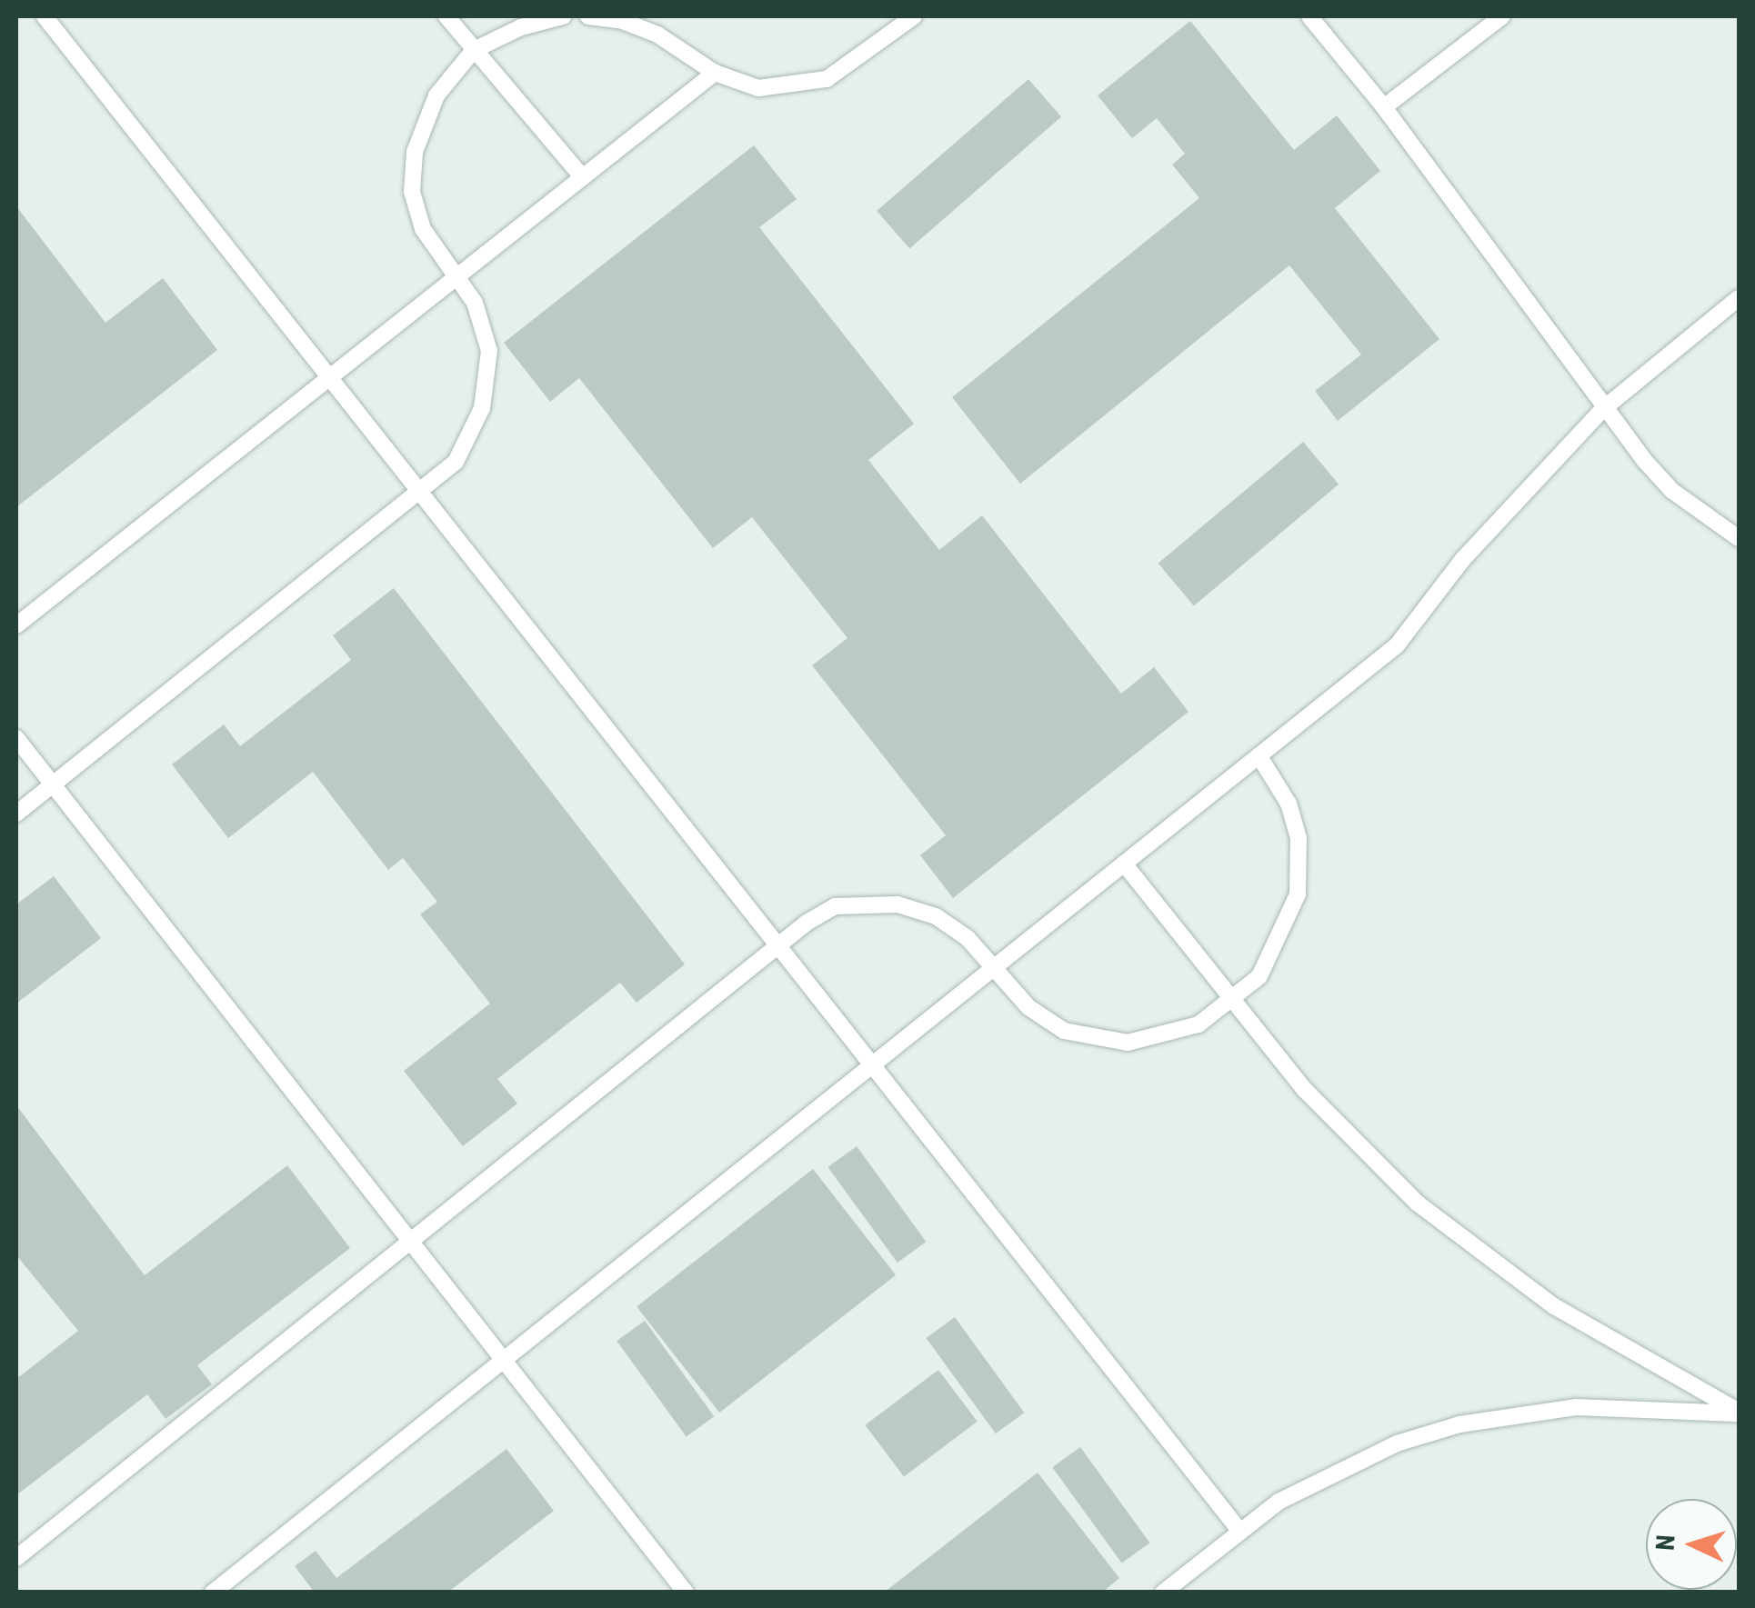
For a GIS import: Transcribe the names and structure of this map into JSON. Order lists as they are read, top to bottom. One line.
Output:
{"north":"left"}
